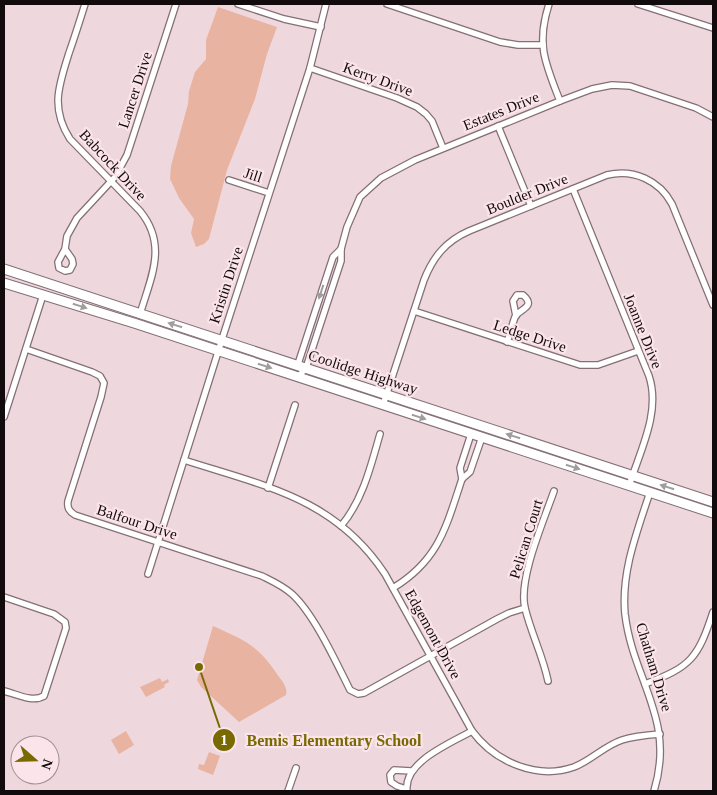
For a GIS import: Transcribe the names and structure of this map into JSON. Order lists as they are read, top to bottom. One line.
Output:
{"streets":{"main road":["Coolidge Highway"],"street":["Kerry Drive","Lancer Drive","Estates Drive","Babcock Drive","Jill","Boulder Drive","Kristin Drive","Joanne Drive","Ledge Drive","Balfour Drive","Pelican Court","Edgemont Drive","Chatham Drive"]},"crossings":[["Kerry Drive","Estates Drive"],["Kerry Drive","Kristin Drive"],["Lancer Drive","Babcock Drive"],["Estates Drive","Coolidge Highway"],["Babcock Drive","Coolidge Highway"],["Jill","Kristin Drive"],["Boulder Drive","Joanne Drive"],["Boulder Drive","Ledge Drive"],["Boulder Drive","Coolidge Highway"],["Kristin Drive","Coolidge Highway"],["Kristin Drive","Balfour Drive"],["Kristin Drive","Edgemont Drive"],["Joanne Drive","Ledge Drive"],["Joanne Drive","Coolidge Highway"],["Coolidge Highway","Chatham Drive"],["Balfour Drive","Edgemont Drive"],["Edgemont Drive","Chatham Drive"]],"places":["Bemis Elementary School"],"north":"right"}
